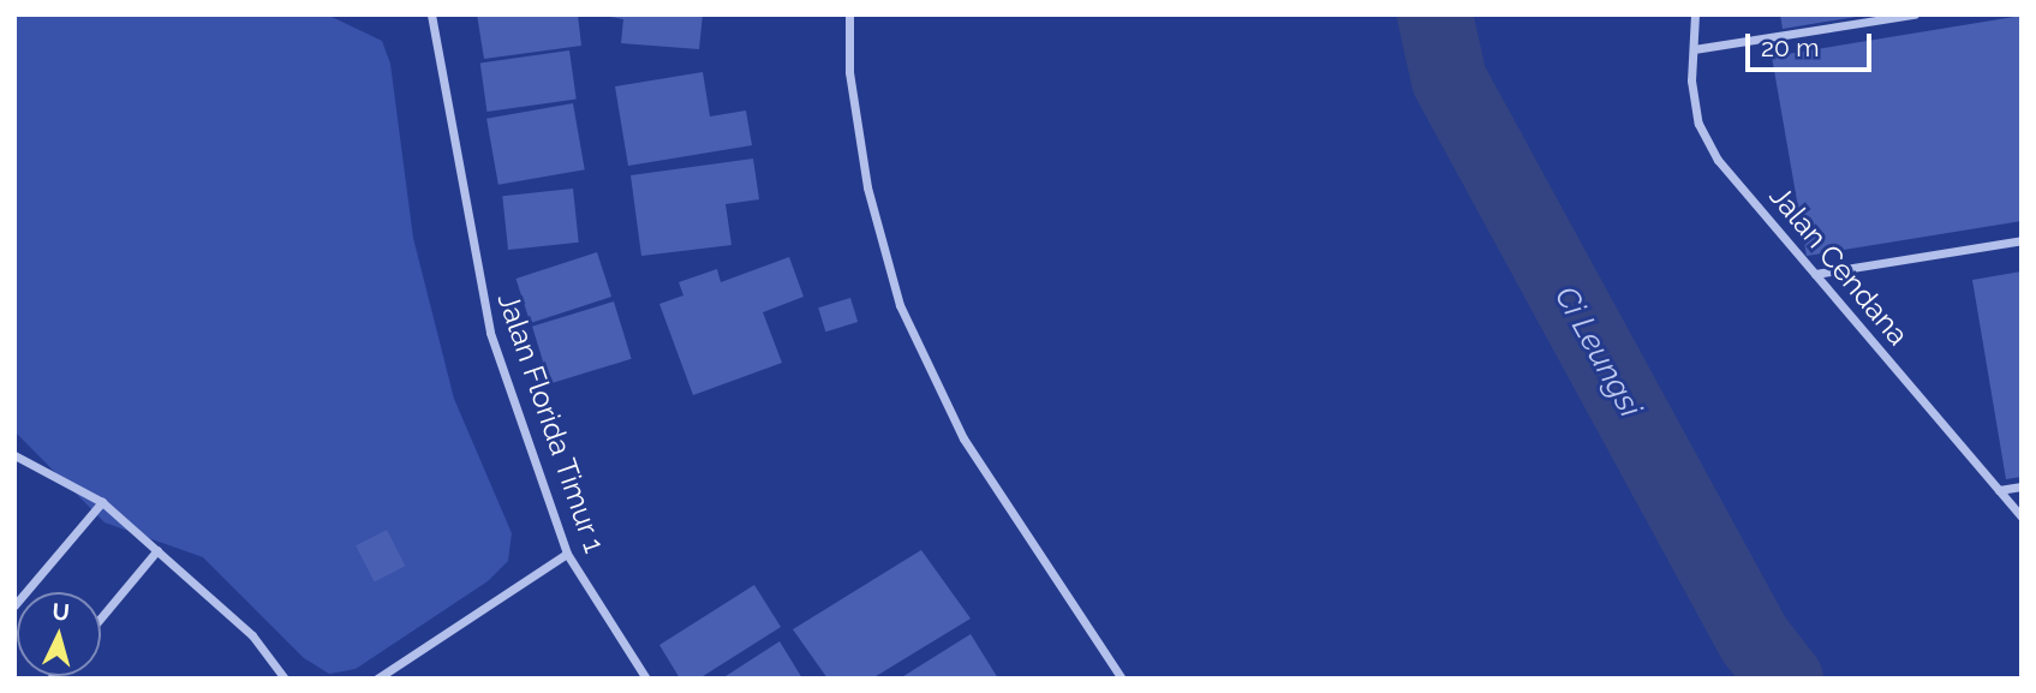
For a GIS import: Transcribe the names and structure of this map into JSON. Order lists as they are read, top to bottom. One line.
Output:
{"streets":{"street":["Jalan Cendana","Jalan Florida Timur 1"]},"water":["Ci Leungsi"],"scale_bar":"20 m","north":"top"}
